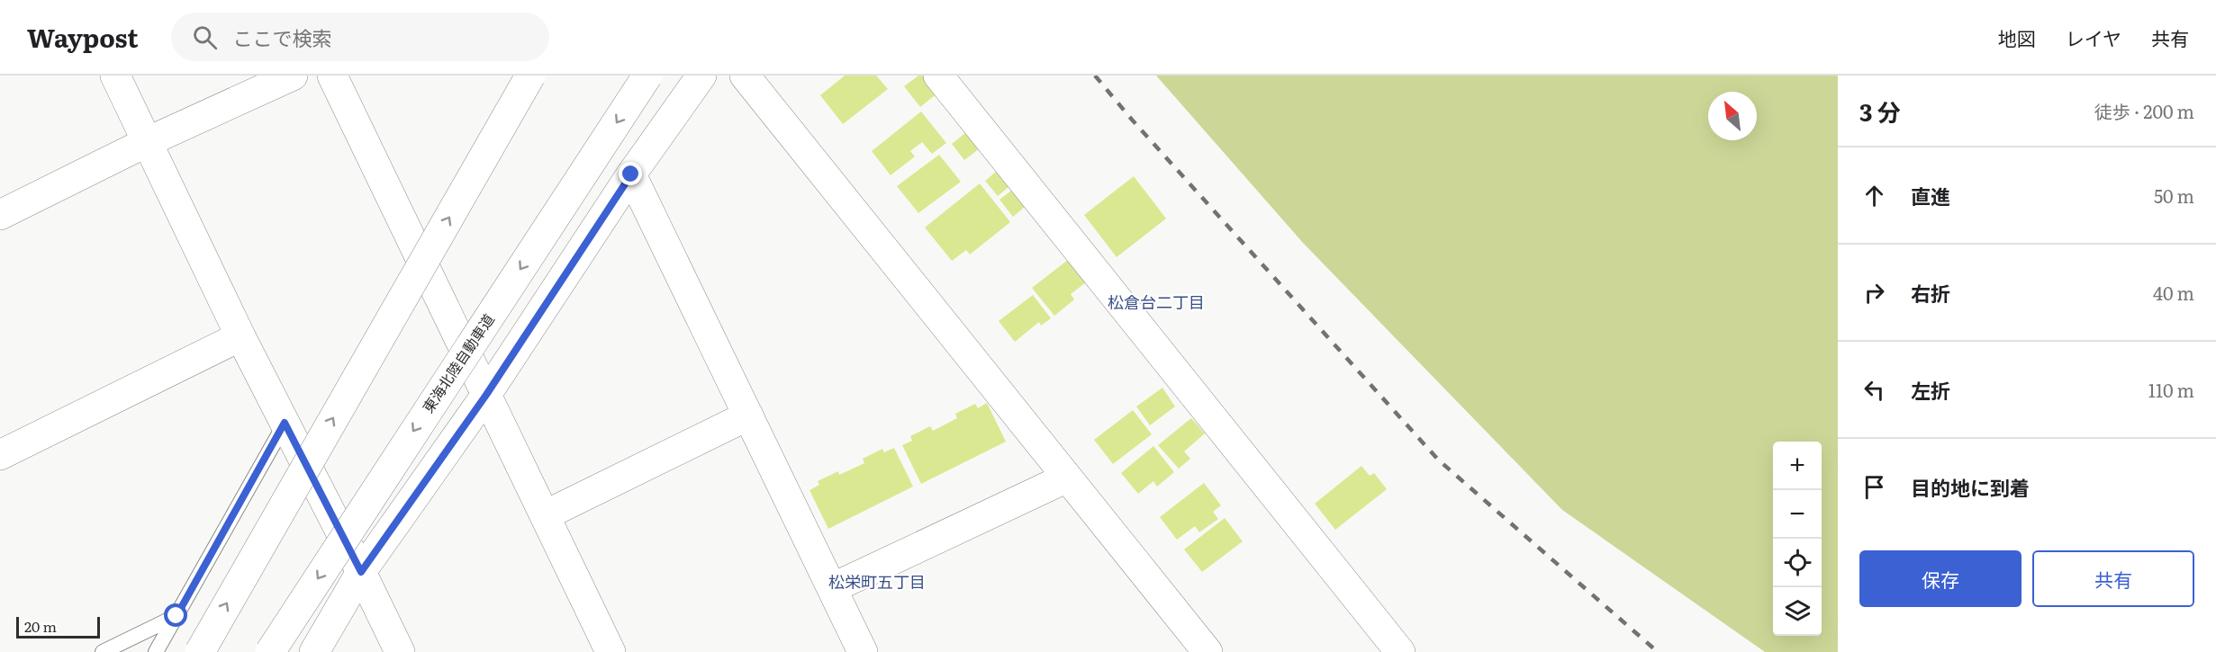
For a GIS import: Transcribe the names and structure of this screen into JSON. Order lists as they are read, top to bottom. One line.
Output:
{"streets":{"main road":["東海北陸自動車道"]},"districts":["松倉台二丁目","松栄町五丁目"],"scale_bar":"20 m","north":"top left","page":{"header":"Waypost","search":"ここで検索","nav":["地図","レイヤ","共有"],"heading":["3 分","徒歩 · 200 m"],"list":[["直進","50 m"],["右折","40 m"],["左折","110 m"],"目的地に到着"],"map_buttons":["+","−"],"buttons":["保存","共有"],"scale":"20 m"}}
